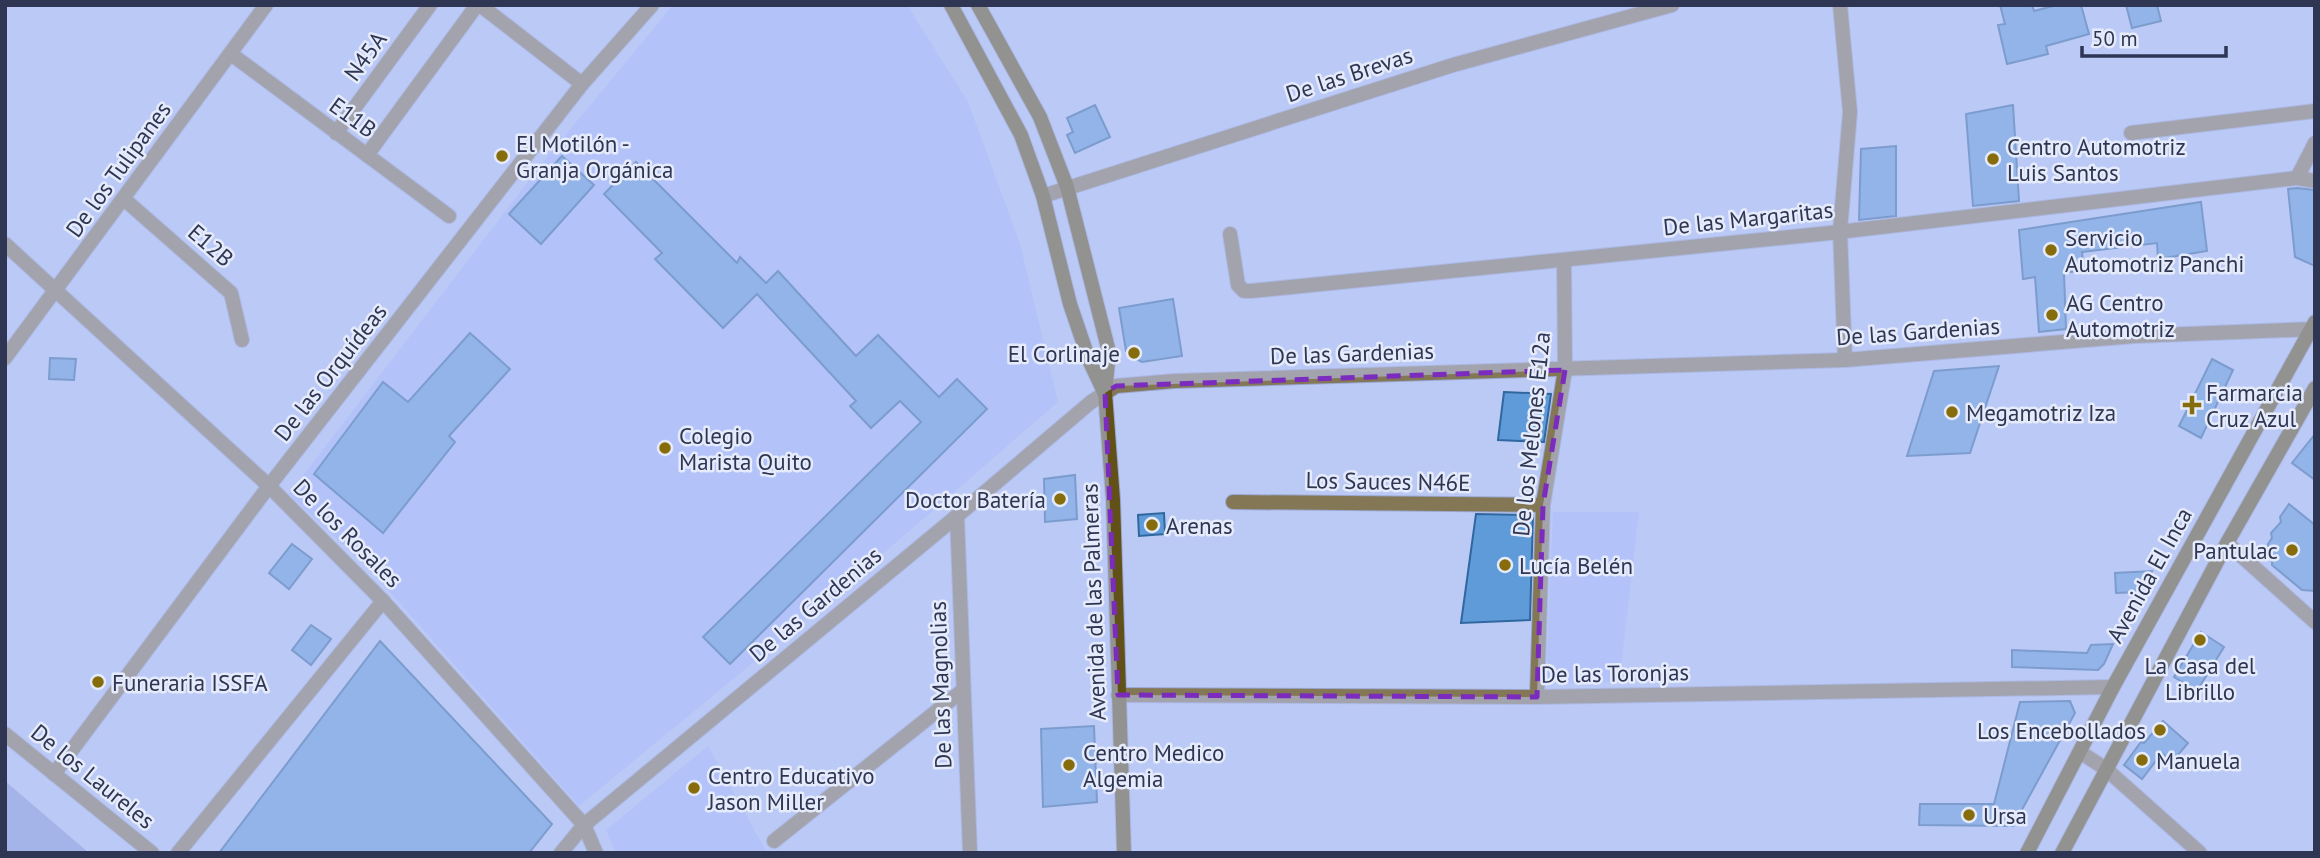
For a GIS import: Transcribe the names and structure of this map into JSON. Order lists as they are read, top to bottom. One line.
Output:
{"streets":{"street":["N45A","De las Brevas","E11B","De los Tulipanes","De las Margaritas","E12B","De las Gardenias","De las Orquídeas","De los Melones E12a","Los Sauces N46E","De los Rosales","Avenida El Inca","Avenida de las Palmeras","De las Toronjas","De las Magnolias","De los Laureles"]},"crossings":[["N45A","E11B"],["De las Brevas","Avenida de las Palmeras"],["E11B","De los Tulipanes"],["De los Tulipanes","E12B"],["De los Tulipanes","De los Rosales"],["De las Margaritas","De los Melones E12a"],["De las Gardenias","De los Melones E12a"],["De las Gardenias","De los Rosales"],["De las Gardenias","Avenida El Inca"],["De las Gardenias","Avenida de las Palmeras"],["De las Gardenias","De las Magnolias"],["De las Orquídeas","De los Rosales"],["De las Orquídeas","De los Laureles"],["De los Melones E12a","Los Sauces N46E"],["De los Melones E12a","De las Toronjas"],["Avenida El Inca","De las Toronjas"],["Avenida de las Palmeras","De las Toronjas"]],"places":{"other":["El Motilón - Granja Orgánica","Centro Automotriz Luis Santos","Servicio Automotriz Panchi","AG Centro Automotriz","El Corlinaje","Megamotriz Iza","Colegio Marista Quito","Doctor Batería","Arenas","Pantulac","Lucía Belén","La Casa del Librillo","Funeraria ISSFA","Los Encebollados","Manuela","Centro Medico Algemia","Centro Educativo Jason Miller","Ursa"],"health":["Farmarcia Cruz Azul"]},"scale_bar":"50 m"}
